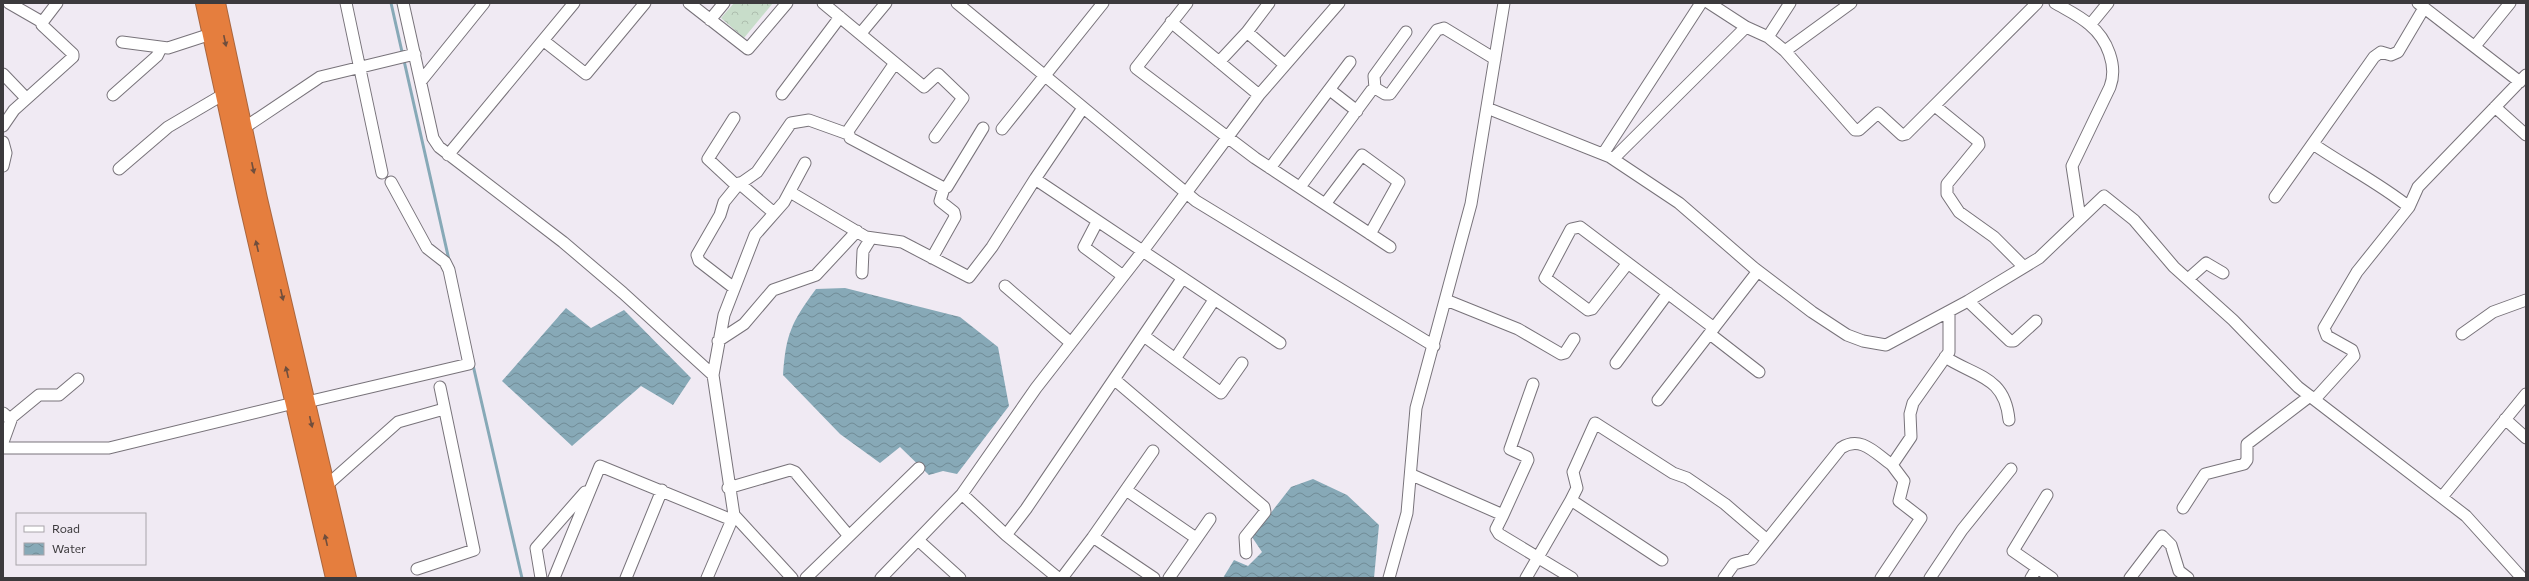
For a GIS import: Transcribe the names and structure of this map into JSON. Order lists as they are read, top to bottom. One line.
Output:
{"legend":["Road","Water"]}
